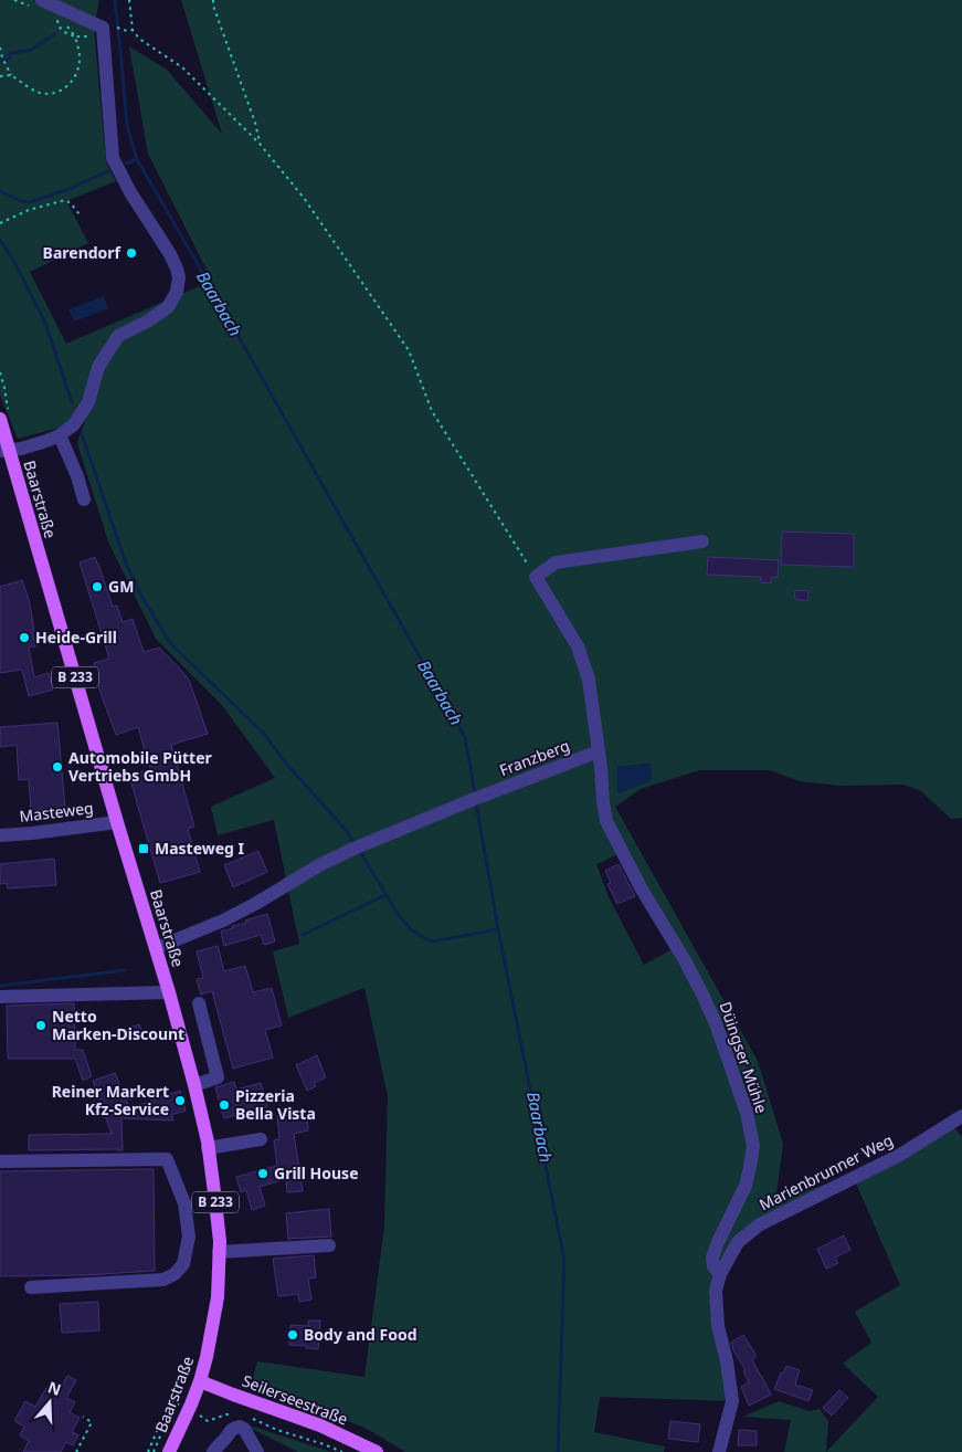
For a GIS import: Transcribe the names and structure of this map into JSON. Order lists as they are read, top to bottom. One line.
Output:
{"streets":{"main road":["Baarstraße","B 233","Seilerseestraße"],"street":["Franzberg","Masteweg","Düingser Mühle","Marienbrunner Weg"]},"crossings":[["Baarstraße","Franzberg"],["Baarstraße","Masteweg"],["Baarstraße","Seilerseestraße"],["Franzberg","Düingser Mühle"],["Düingser Mühle","Marienbrunner Weg"]],"water":["Baarbach"],"places":{"other":["Barendorf","GM","Heide-Grill","Automobile Pütter Vertriebs GmbH","Netto Marken-Discount","Reiner Markert Kfz-Service","Pizzeria Bella Vista","Grill House","Body and Food"],"transit":["Masteweg I"]},"north":"top"}
